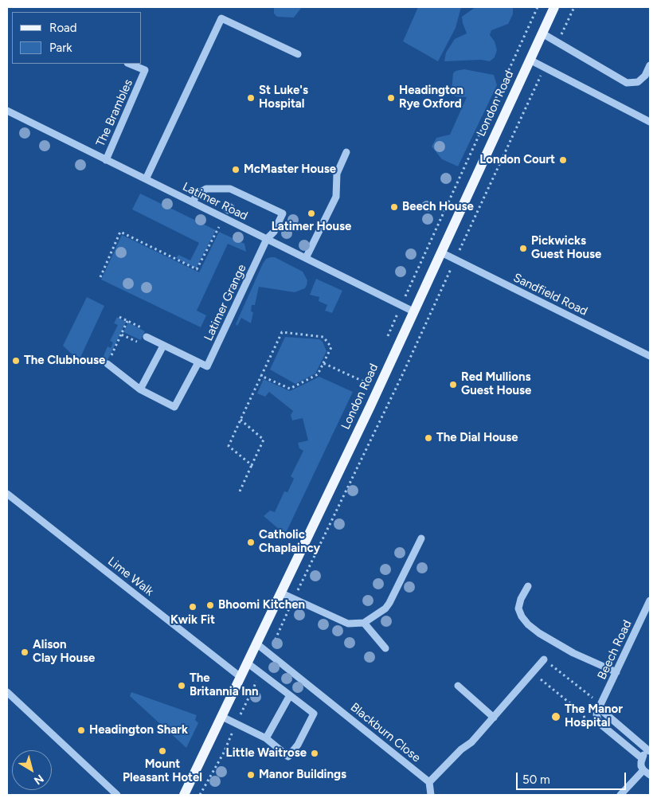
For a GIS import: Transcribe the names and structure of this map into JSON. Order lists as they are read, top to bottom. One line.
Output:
{"streets":{"main road":["London Road"],"street":["The Brambles","Latimer Road","Sandfield Road","Latimer Grange","Lime Walk","Beech Road","Blackburn Close"]},"crossings":[["London Road","Latimer Road"],["London Road","Sandfield Road"],["London Road","Lime Walk"],["London Road","Blackburn Close"],["The Brambles","Latimer Road"],["Latimer Road","Latimer Grange"]],"places":["St Luke's Hospital","Headington Rye Oxford","London Court","McMaster House","Beech House","Latimer House","Pickwicks Guest House","The Clubhouse","Red Mullions Guest House","The Dial House","Catholic Chaplaincy","Bhoomi Kitchen","Kwik Fit","Alison Clay House","The Britannia Inn","The Manor Hospital","Headington Shark","Mount Pleasant Hotel","Little Waitrose","Manor Buildings"],"legend":["Road","Park"],"scale_bar":"50 m","north":"bottom right"}
